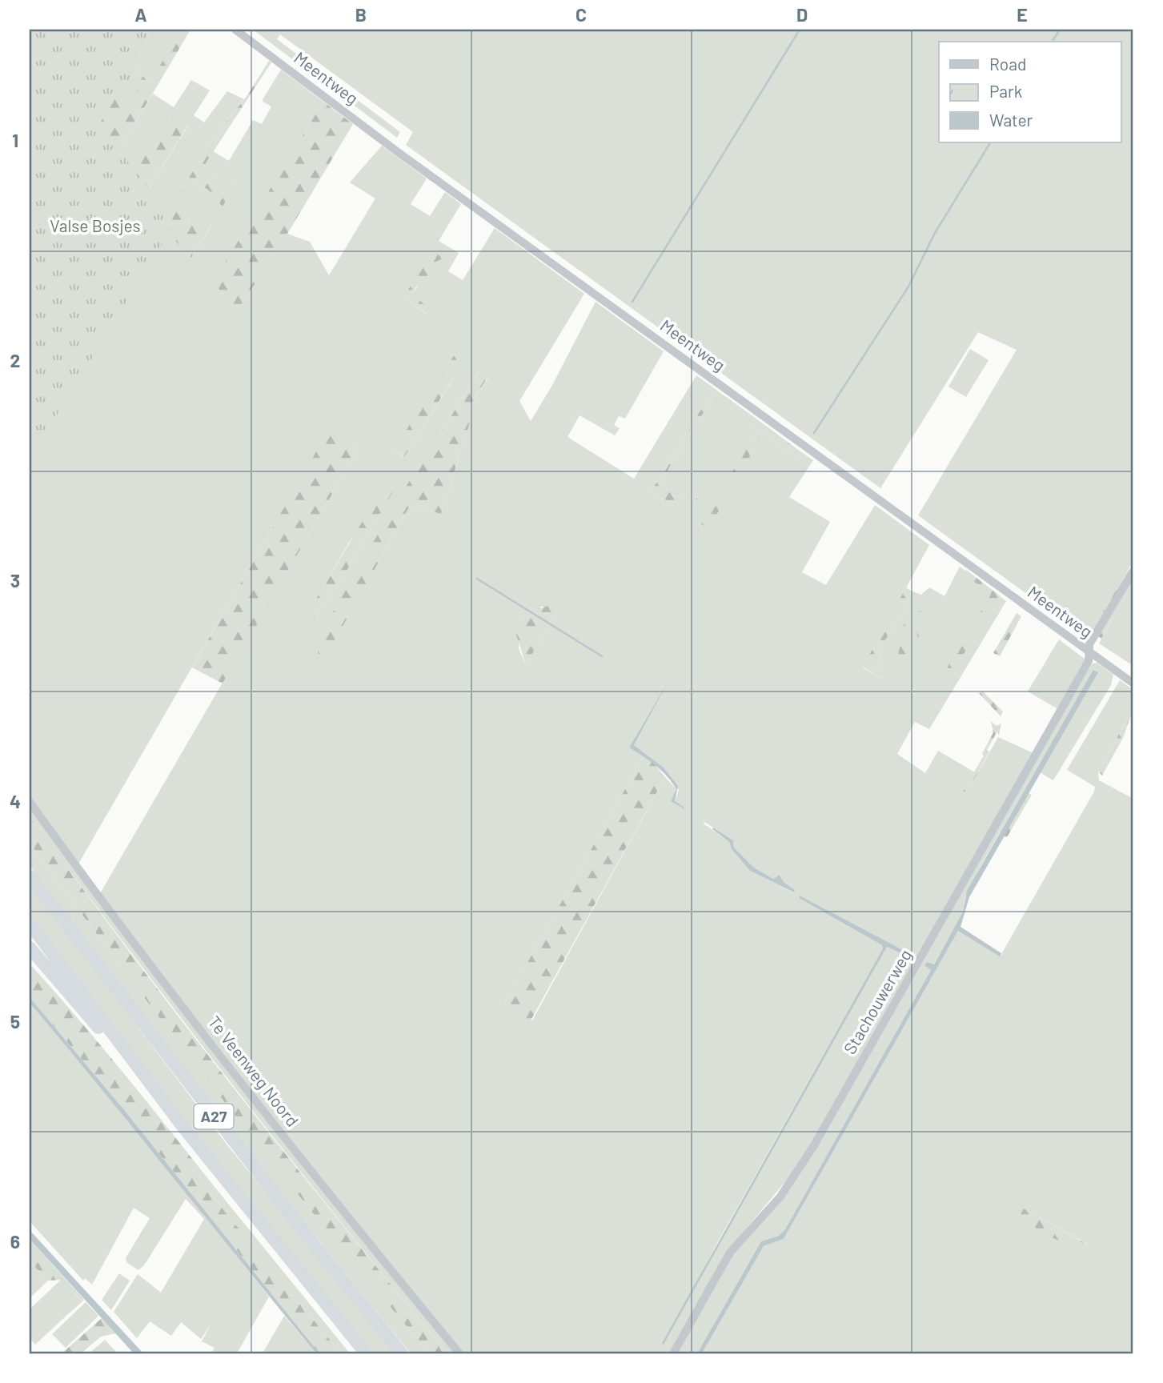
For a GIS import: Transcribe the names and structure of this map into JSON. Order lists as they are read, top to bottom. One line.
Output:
{"streets":{"highway":["A27"],"street":["Meentweg","Stachouwerweg","Te Veenweg Noord"]},"crossings":[["Meentweg","Stachouwerweg"]],"parks":["Valse Bosjes"],"legend":["Road","Park","Water"],"grid":{"columns":["A","B","C","D","E"],"rows":["1","2","3","4","5","6"]}}
